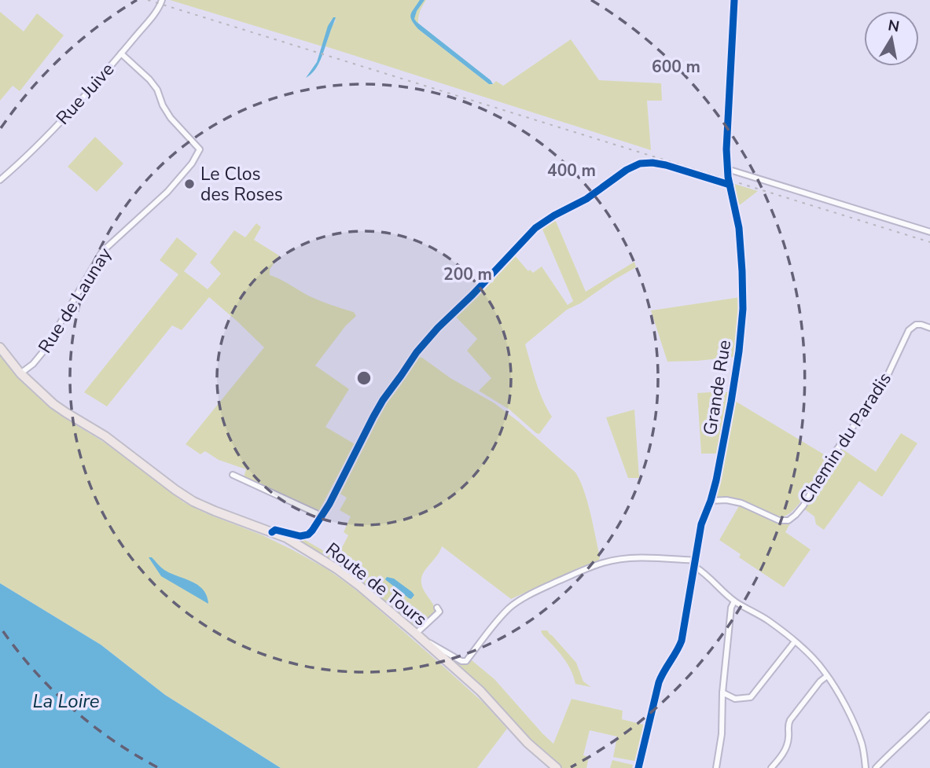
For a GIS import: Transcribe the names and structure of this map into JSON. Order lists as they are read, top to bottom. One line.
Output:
{"streets":{"main road":["Route de Tours"],"street":["Rue Juive","Rue de Launay","Grande Rue","Chemin du Paradis"]},"crossings":[["Rue Juive","Rue de Launay"],["Rue de Launay","Route de Tours"],["Grande Rue","Chemin du Paradis"]],"water":["La Loire"],"places":["Le Clos des Roses"],"north":"top","rings":["600 m","400 m","200 m"]}
